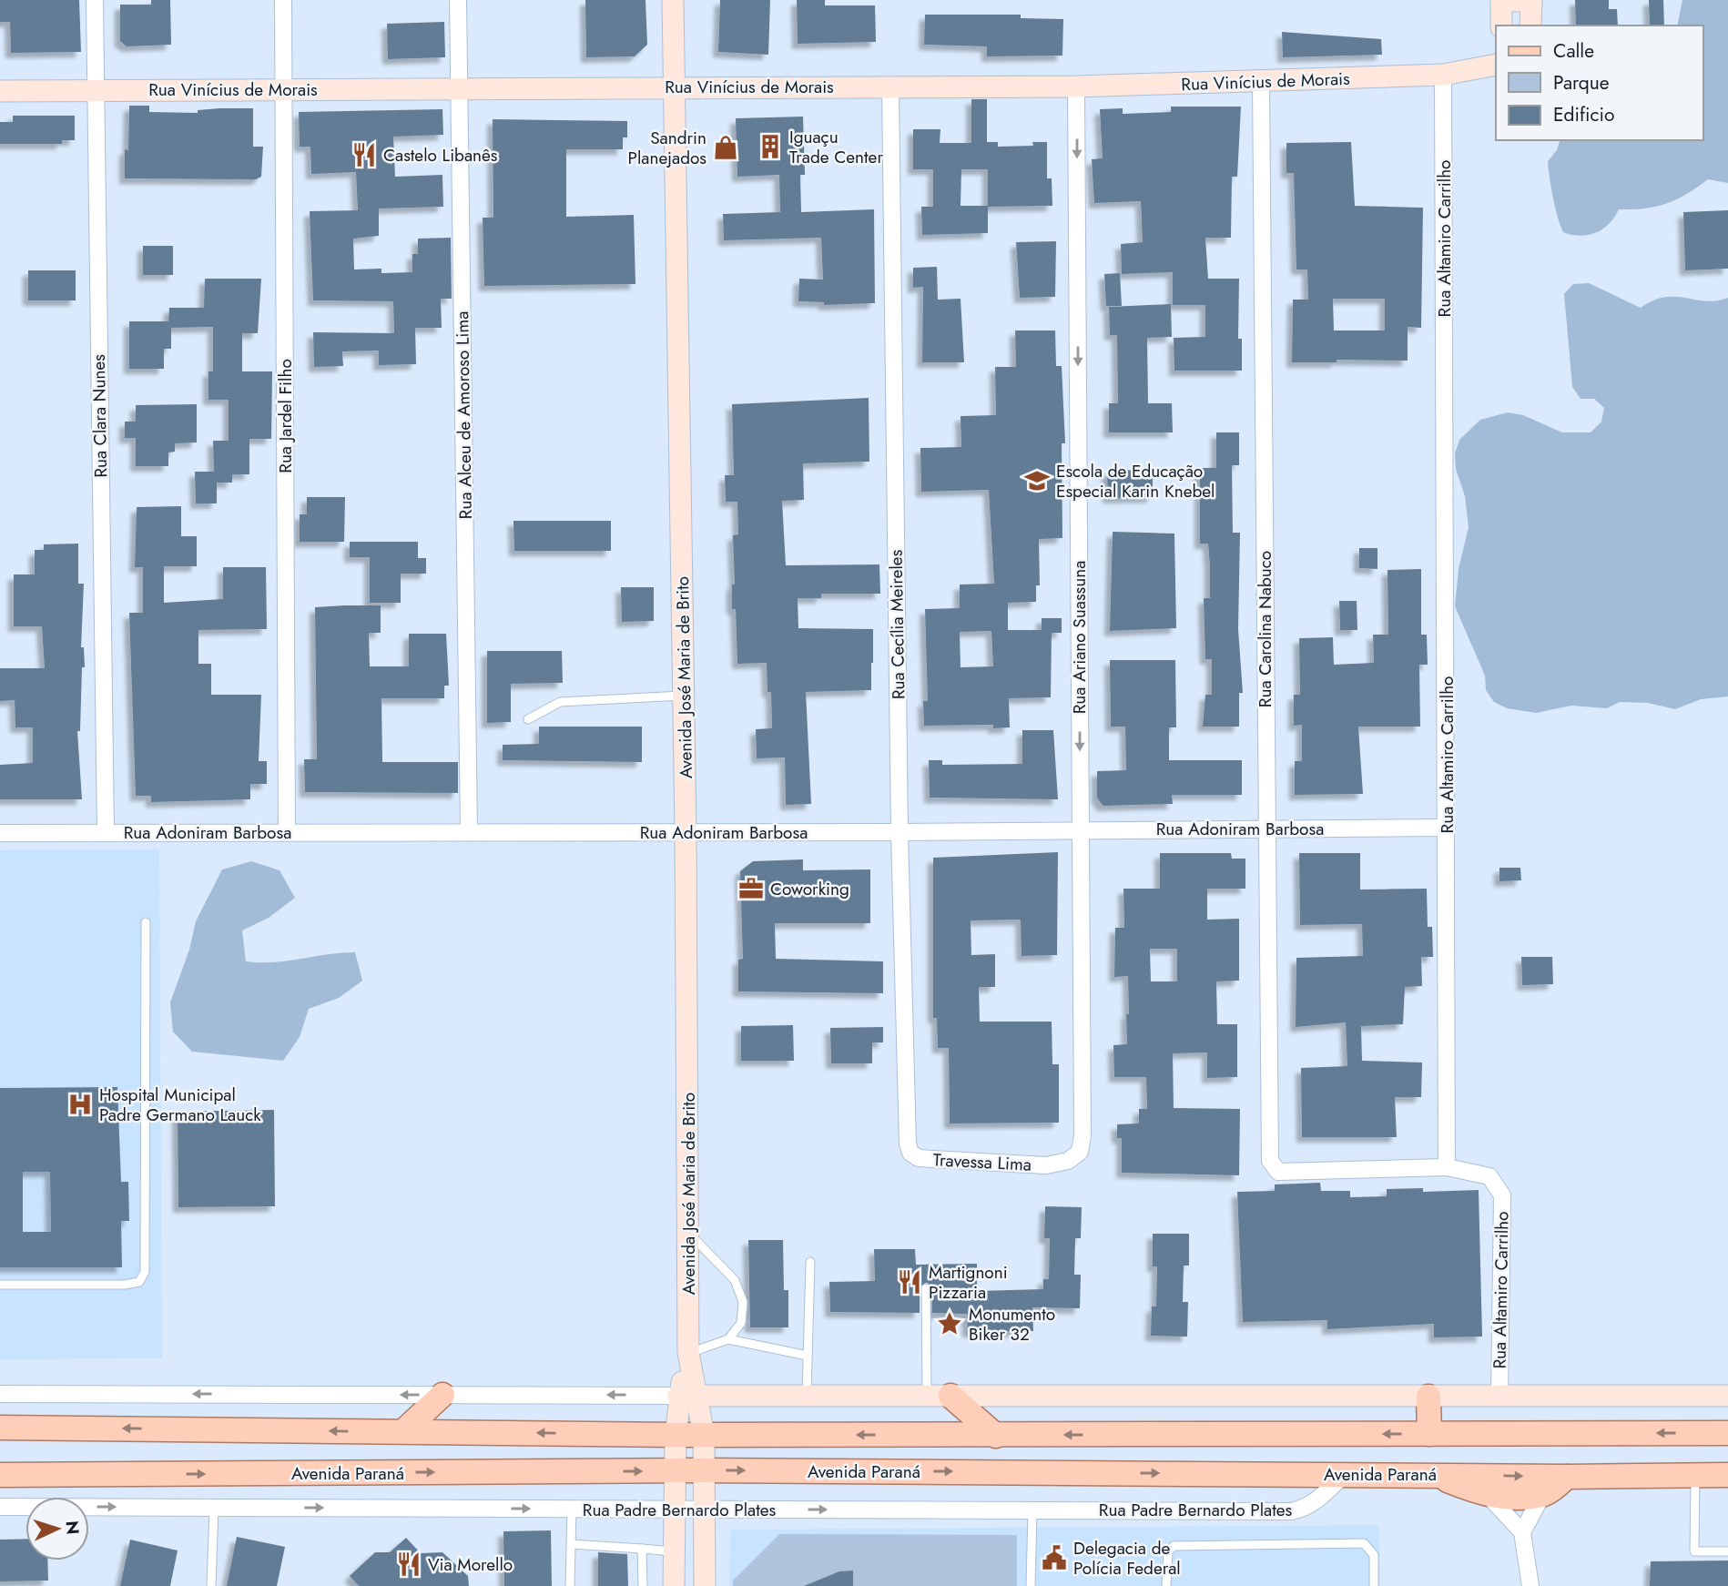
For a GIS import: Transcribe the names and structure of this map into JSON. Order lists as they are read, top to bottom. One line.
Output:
{"streets":{"main road":["Avenida Paraná"],"street":["Rua Vinícius de Morais","Rua Altamiro Carrilho","Rua Alceu de Amoroso Lima","Rua Clara Nunes","Rua Jardel Filho","Rua Cecília Meireles","Rua Carolina Nabuco","Rua Ariano Suassuna","Avenida José Maria de Brito","Rua Adoniram Barbosa","Travessa Lima","Rua Padre Bernardo Plates"]},"crossings":[["Rua Vinícius de Morais","Rua Altamiro Carrilho"],["Rua Vinícius de Morais","Rua Alceu de Amoroso Lima"],["Rua Vinícius de Morais","Rua Clara Nunes"],["Rua Vinícius de Morais","Rua Jardel Filho"],["Rua Vinícius de Morais","Rua Cecília Meireles"],["Rua Vinícius de Morais","Rua Carolina Nabuco"],["Rua Vinícius de Morais","Rua Ariano Suassuna"],["Rua Vinícius de Morais","Avenida José Maria de Brito"],["Rua Altamiro Carrilho","Rua Carolina Nabuco"],["Rua Altamiro Carrilho","Rua Adoniram Barbosa"],["Rua Alceu de Amoroso Lima","Rua Adoniram Barbosa"],["Rua Clara Nunes","Rua Adoniram Barbosa"],["Rua Jardel Filho","Rua Adoniram Barbosa"],["Rua Cecília Meireles","Rua Adoniram Barbosa"],["Rua Cecília Meireles","Travessa Lima"],["Rua Carolina Nabuco","Rua Adoniram Barbosa"],["Rua Ariano Suassuna","Rua Adoniram Barbosa"],["Rua Ariano Suassuna","Travessa Lima"],["Avenida José Maria de Brito","Rua Adoniram Barbosa"],["Avenida José Maria de Brito","Avenida Paraná"],["Avenida José Maria de Brito","Rua Padre Bernardo Plates"],["Avenida Paraná","Rua Padre Bernardo Plates"]],"one_way":["Rua Ariano Suassuna"],"places":{"building":["Iguaçu Trade Center"],"shop":["Sandrin Planejados"],"restaurant":["Castelo Libanês","Martignoni Pizzaria","Via Morello"],"school or university":["Escola de Educação Especial Karin Knebel"],"office":["Coworking"],"hospital":["Hospital Municipal Padre Germano Lauck"],"place":["Monumento Biker 32"],"public building":["Delegacia de Polícia Federal"]},"legend":["Calle","Parque","Edificio"],"north":"right"}
